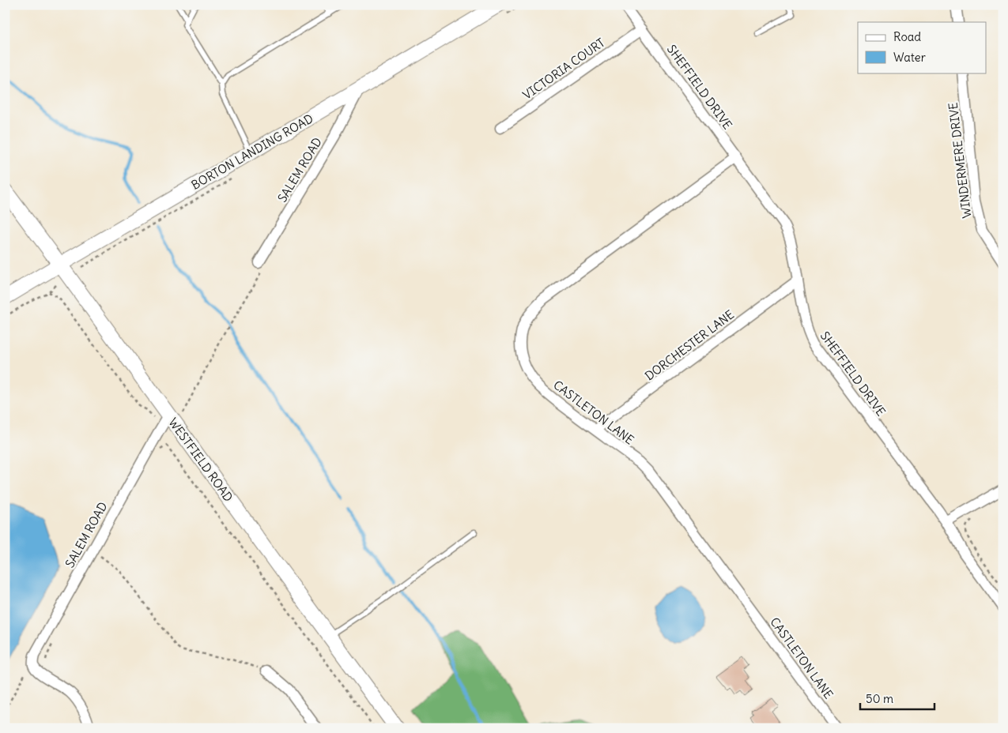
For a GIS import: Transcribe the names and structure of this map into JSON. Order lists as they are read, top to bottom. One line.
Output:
{"streets":{"street":["VICTORIA COURT","SHEFFIELD DRIVE","BORTON LANDING ROAD","WINDERMERE DRIVE","SALEM ROAD","DORCHESTER LANE","CASTLETON LANE","WESTFIELD ROAD"]},"crossings":[["VICTORIA COURT","SHEFFIELD DRIVE"],["SHEFFIELD DRIVE","DORCHESTER LANE"],["SHEFFIELD DRIVE","CASTLETON LANE"],["BORTON LANDING ROAD","SALEM ROAD"],["BORTON LANDING ROAD","WESTFIELD ROAD"],["SALEM ROAD","WESTFIELD ROAD"],["DORCHESTER LANE","CASTLETON LANE"]],"legend":["Road","Water"],"scale_bar":"50 m"}
